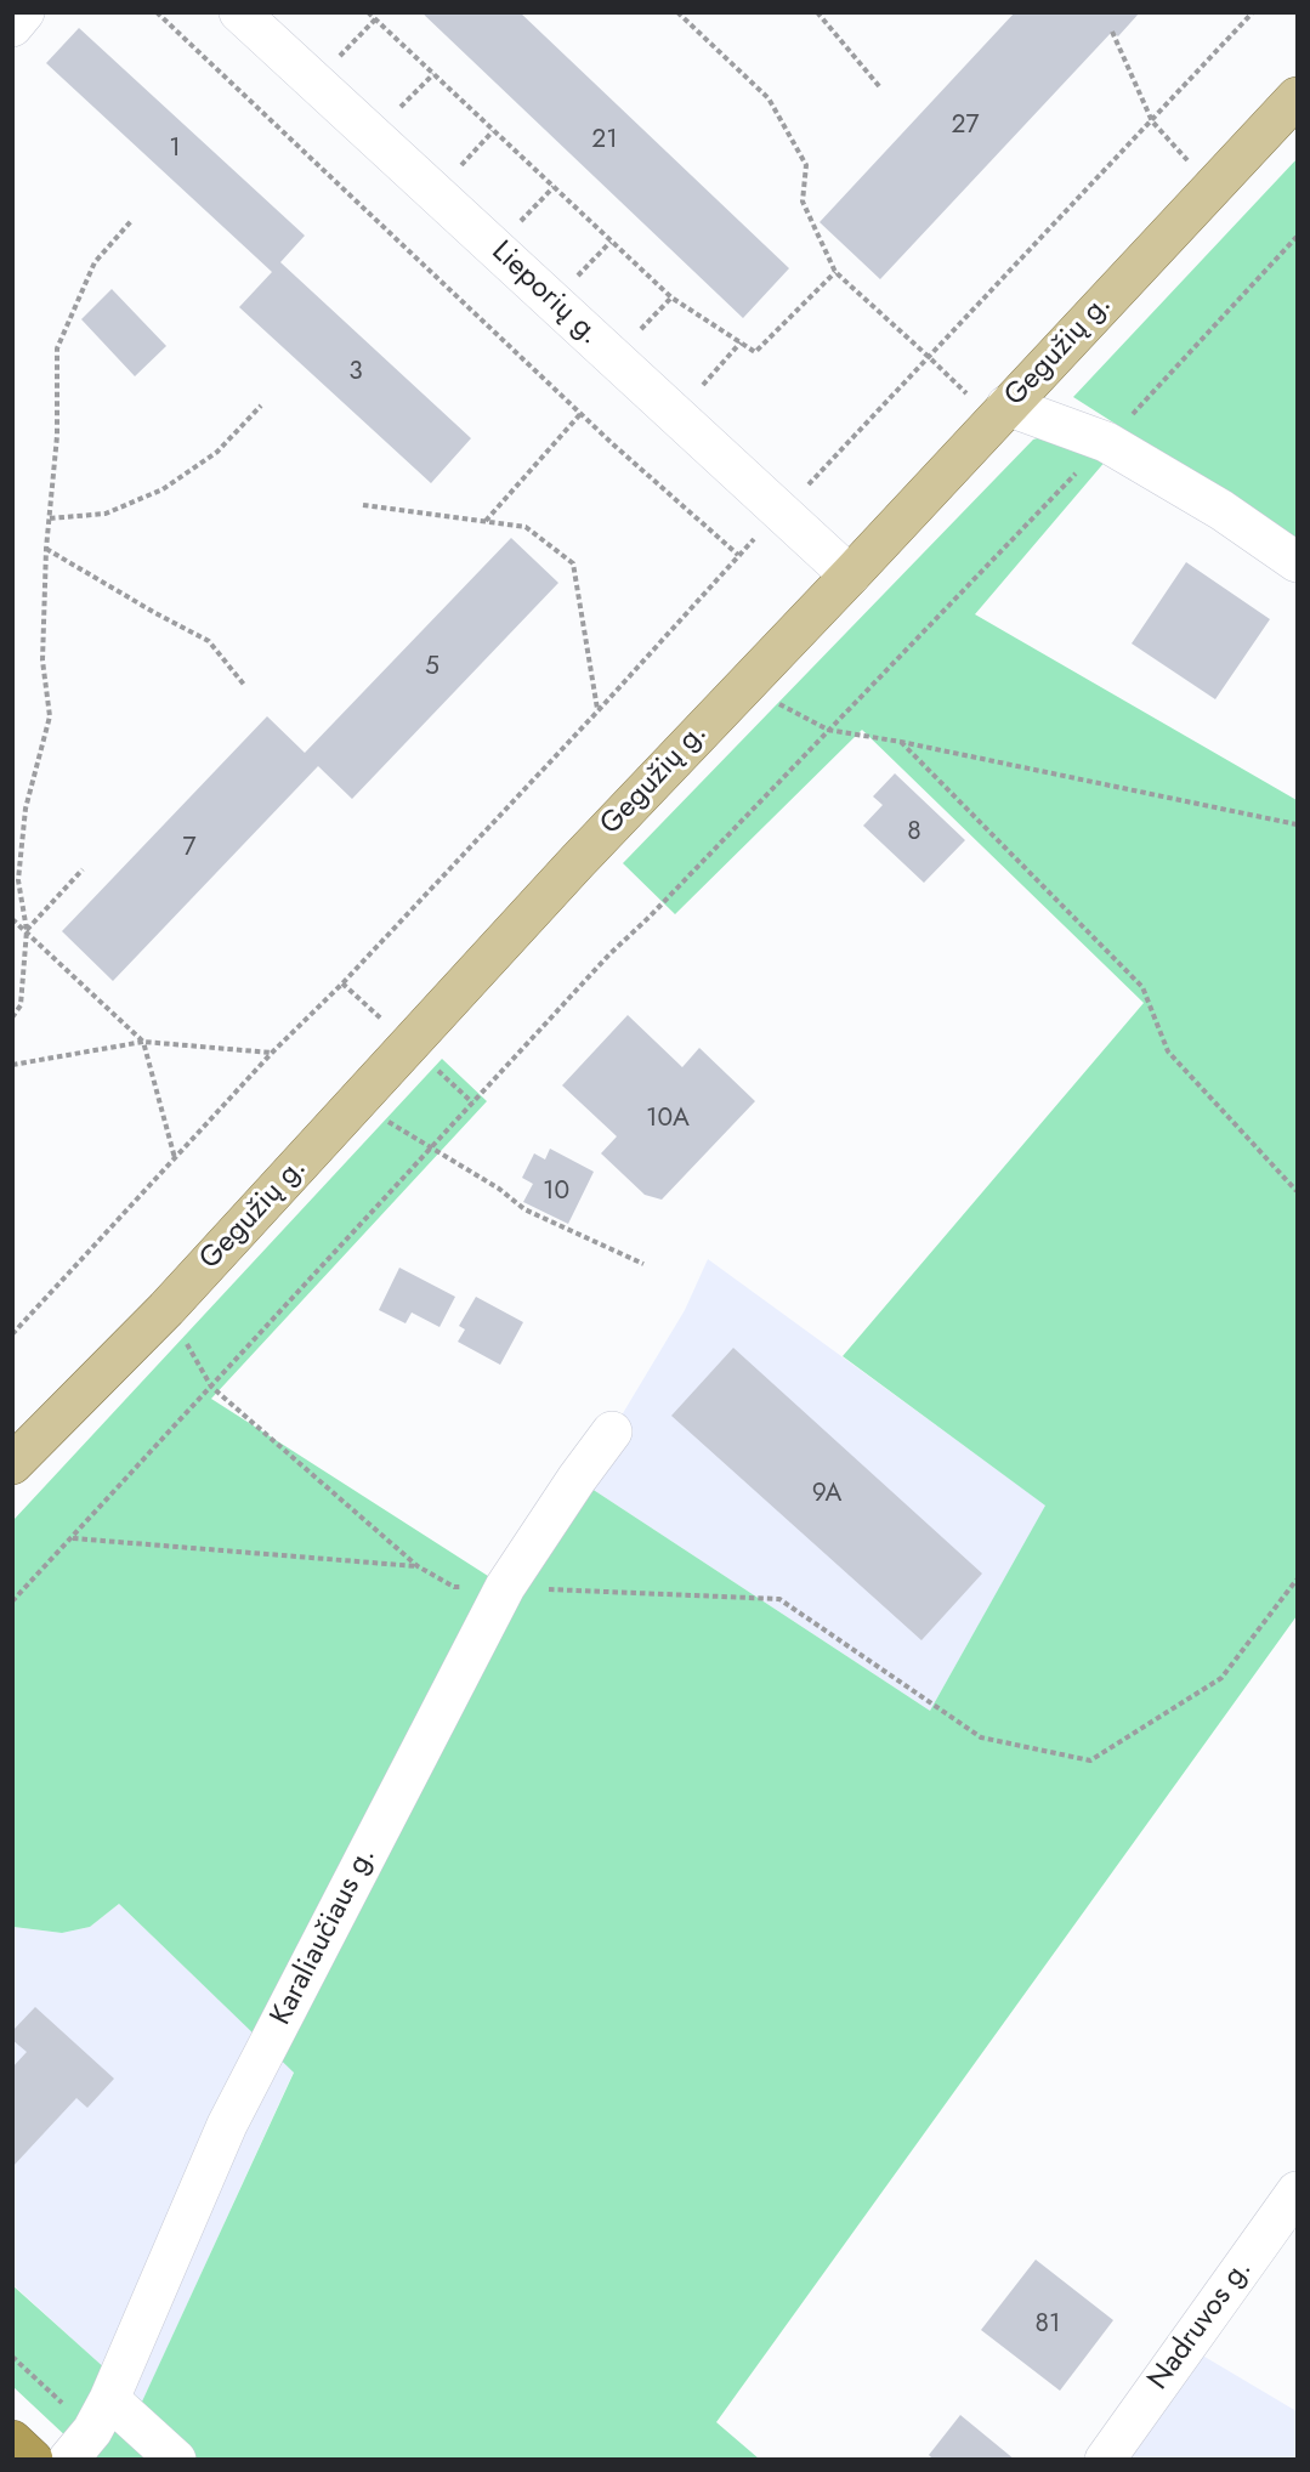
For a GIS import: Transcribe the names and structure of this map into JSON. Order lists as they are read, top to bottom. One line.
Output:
{"streets":{"main road":["Gegužių g."],"street":["Lieporių g.","Karaliaučiaus g.","Nadruvos g."]},"crossings":[["Lieporių g.","Gegužių g."]],"house_numbers":["27","21","1","3","5","8","7","10A","10","9A","81"]}
